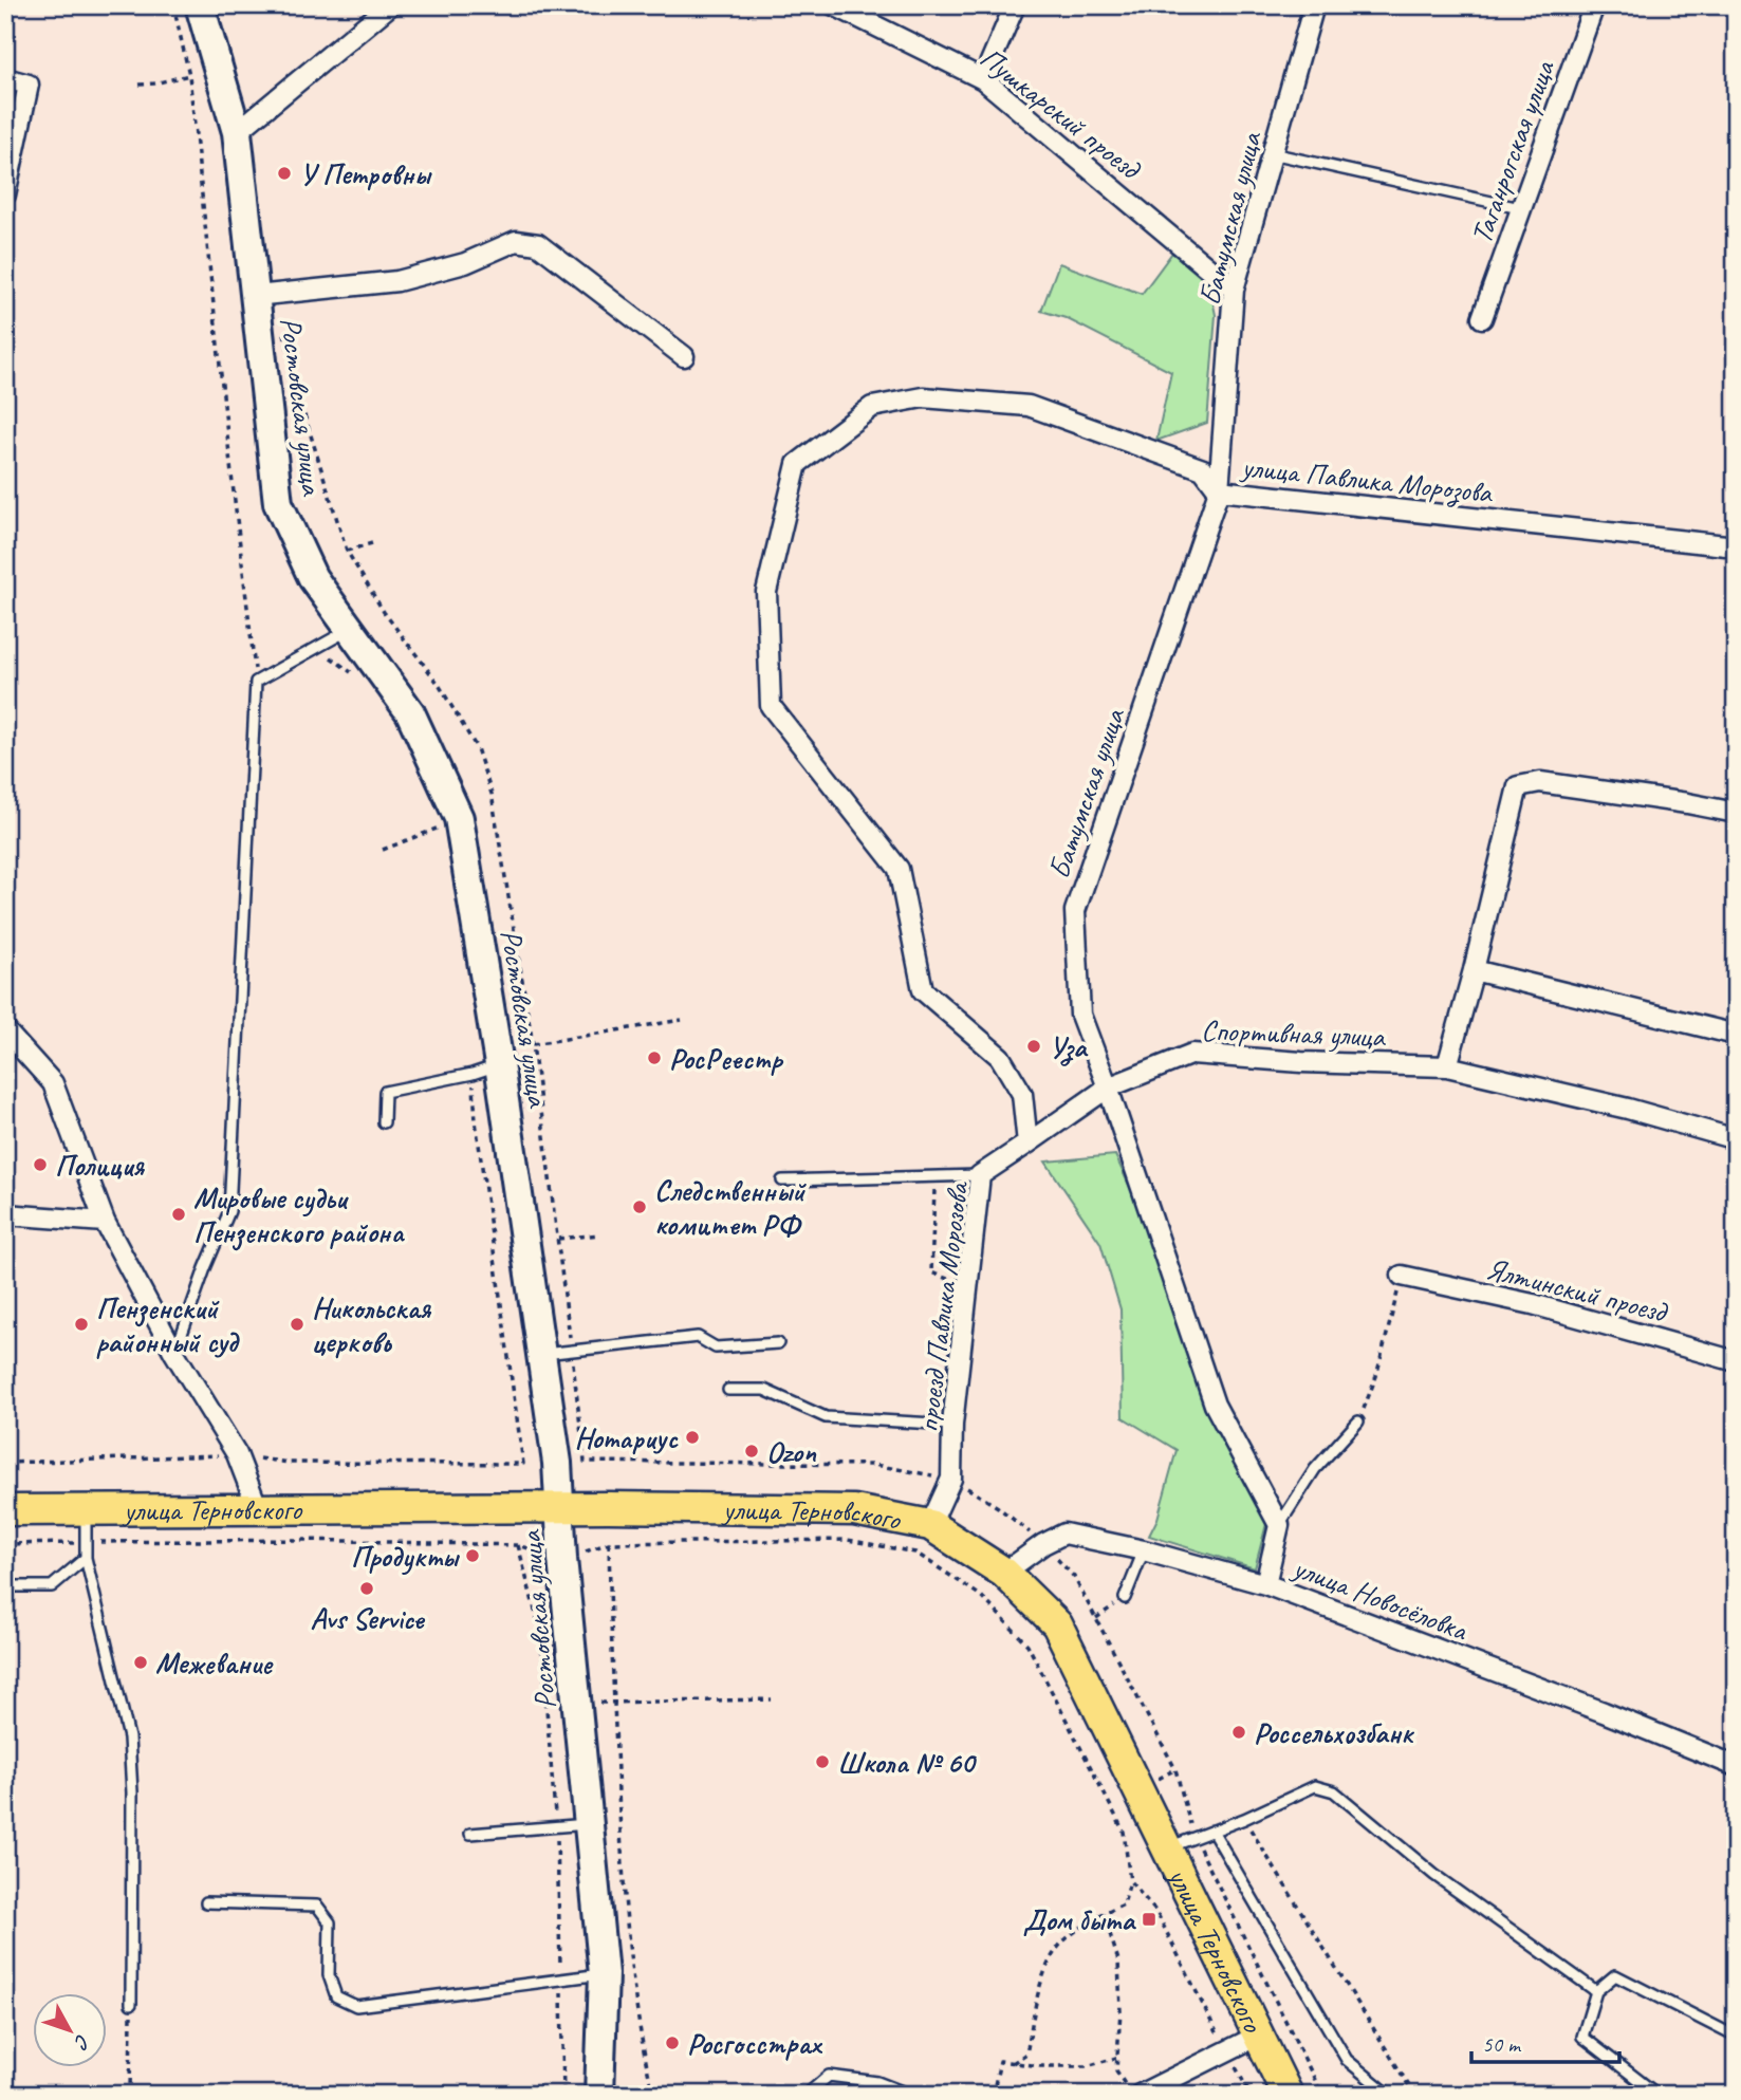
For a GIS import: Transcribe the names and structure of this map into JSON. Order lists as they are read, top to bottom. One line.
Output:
{"streets":{"main road":["улица Терновского"],"street":["Пушкарский проезд","Таганрогская улица","Батумская улица","Ростовская улица","улица Павлика Морозова","Спортивная улица","Ялтинский проезд","проезд Павлика Морозова","улица Новосёловка"]},"crossings":[["Пушкарский проезд","Батумская улица"],["Батумская улица","улица Павлика Морозова"],["Батумская улица","Спортивная улица"],["Ростовская улица","улица Терновского"],["улица Павлика Морозова","Спортивная улица"],["улица Павлика Морозова","проезд Павлика Морозова"],["Спортивная улица","проезд Павлика Морозова"],["проезд Павлика Морозова","улица Терновского"],["улица Терновского","улица Новосёловка"]],"places":{"other":["У Петровны","Уза","РосРеестр","Полиция","Следственный комитет РФ","Мировые судьи Пензенского района","Пензенский районный суд","Никольская церковь","Нотариус","Ozon","Продукты","Avs Service","Межевание","Россельхозбанк","Школа № 60","Росгосстрах"],"transit":["Дом быта"]},"scale_bar":"50 m","north":"bottom right"}
